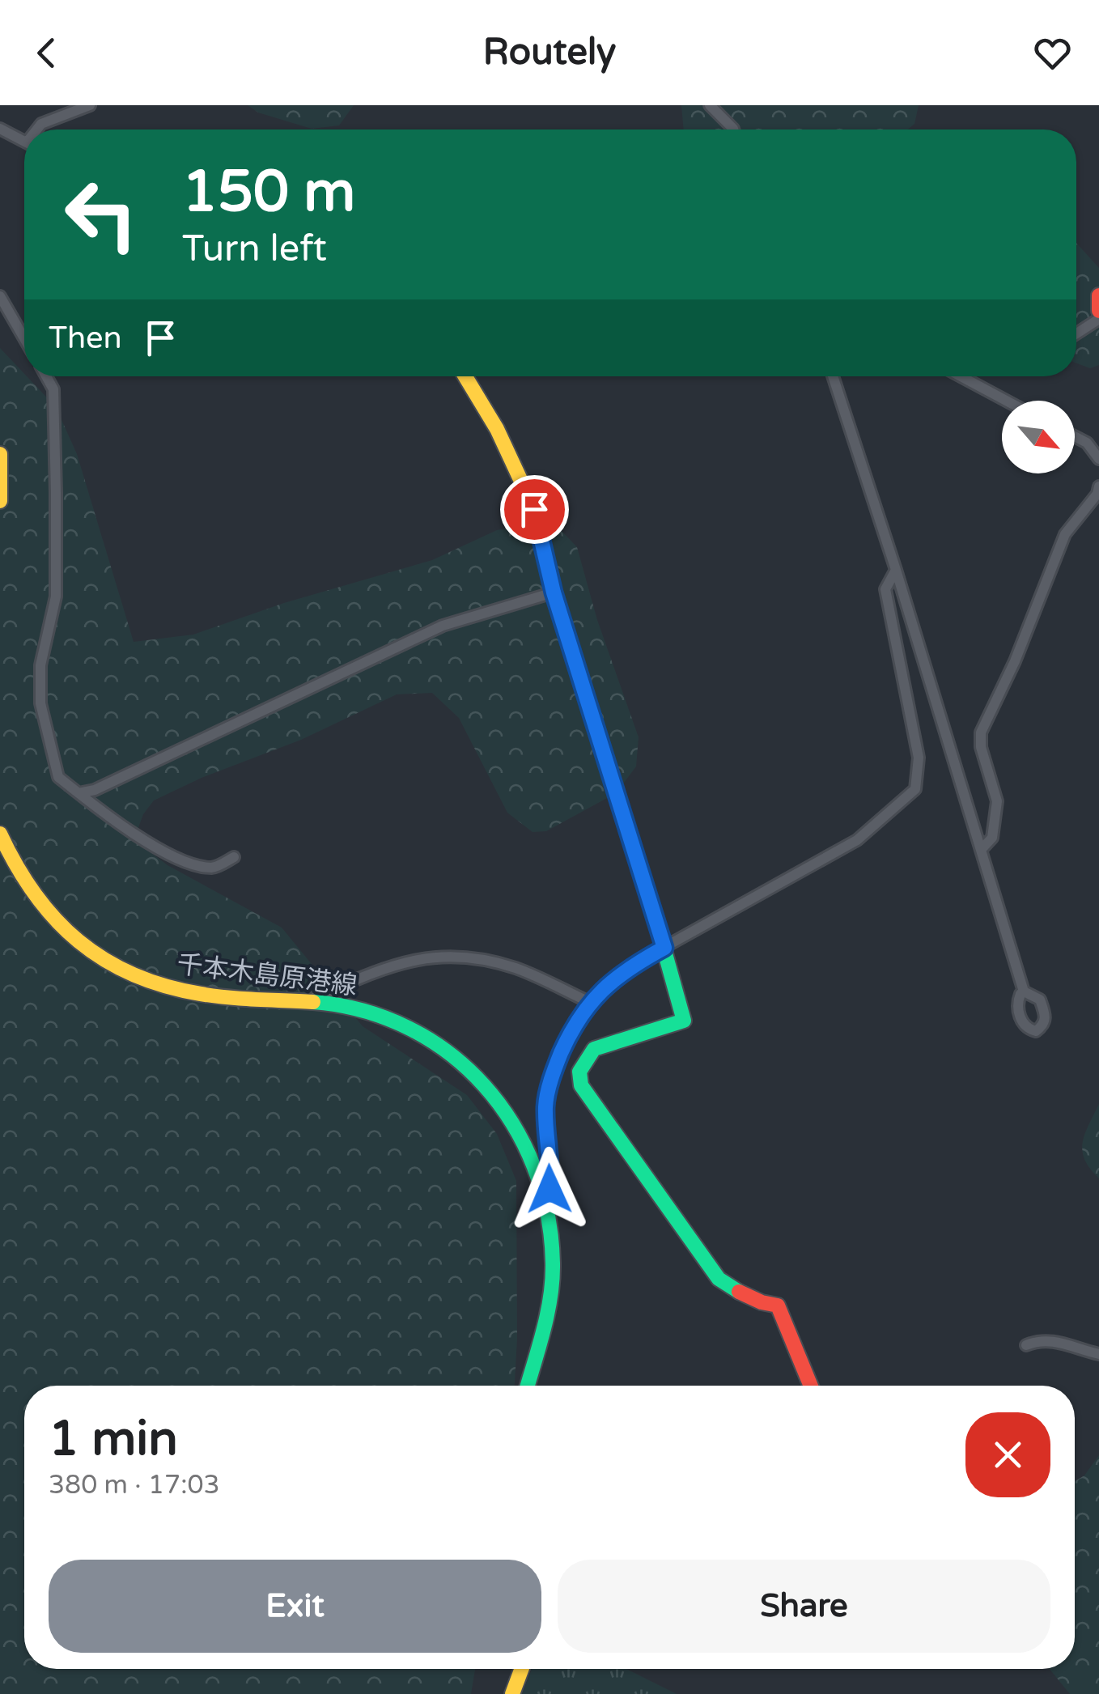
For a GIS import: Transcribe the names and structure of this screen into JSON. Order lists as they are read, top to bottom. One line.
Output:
{"streets":{"street":["千本木島原港線"]},"north":"bottom right","page":{"header":"Routely","turn":["150 m","Turn left"],"then":"Then","heading":["1 min","380 m · 17:03"],"buttons":["Exit","Share"]}}
